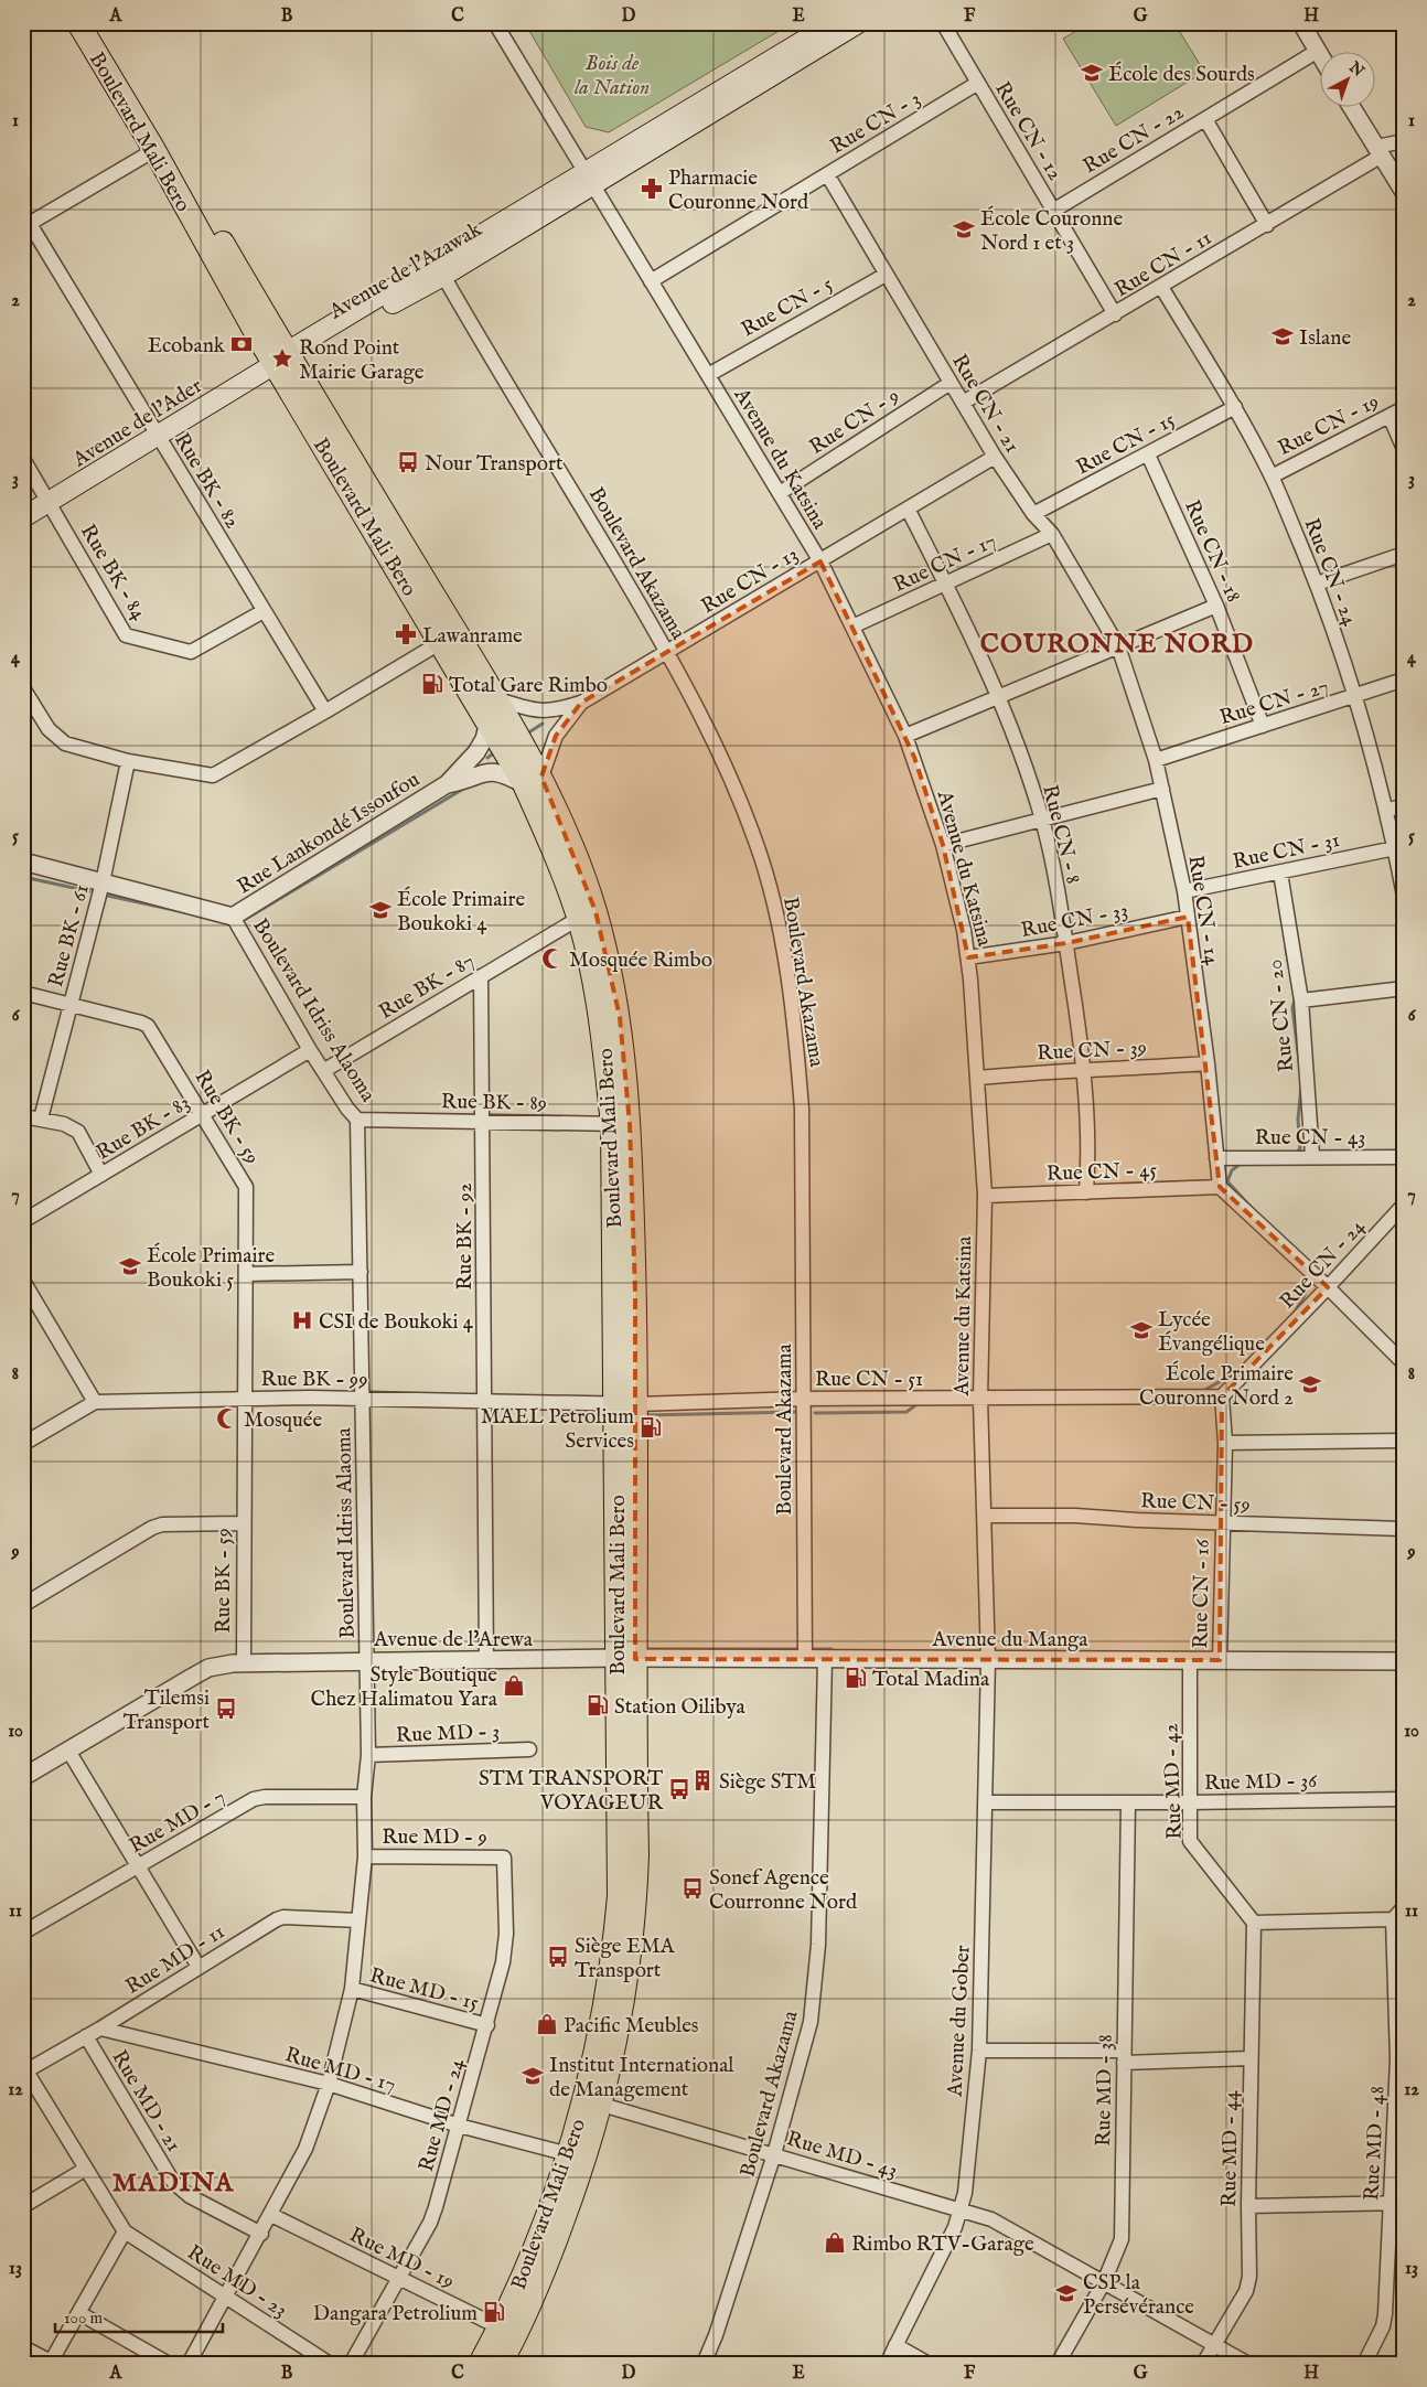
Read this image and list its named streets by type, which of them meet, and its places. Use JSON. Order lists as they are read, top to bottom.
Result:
{
  "streets": {
    "main road": ["Boulevard Mali Bero", "Avenue de l'Azawak", "Avenue de l'Ader"],
    "street": [
      "Rue CN - 3",
      "Rue CN - 12",
      "Rue CN - 22",
      "Rue CN - 11",
      "Rue CN - 5",
      "Rue CN - 21",
      "Rue CN - 9",
      "Rue CN - 19",
      "Rue CN - 15",
      "Avenue du Katsina",
      "Rue BK - 82",
      "Rue CN - 18",
      "Rue CN - 17",
      "Boulevard Akazama",
      "Rue BK - 84",
      "Rue CN - 24",
      "Rue CN - 13",
      "Rue CN - 27",
      "Rue Lankondé Issoufou",
      "Rue CN - 8",
      "Rue CN - 31",
      "Rue CN - 14",
      "Rue CN - 33",
      "Rue BK - 61",
      "Rue BK - 87",
      "Boulevard Idriss Alaoma",
      "Rue CN - 20",
      "Rue CN - 39",
      "Rue BK - 89",
      "Rue BK - 59",
      "Rue BK - 83",
      "Rue CN - 43",
      "Rue CN - 45",
      "Rue BK - 92",
      "Rue BK - 99",
      "Rue CN - 51",
      "Rue CN - 59",
      "Rue CN - 16",
      "Avenue de l'Arewa",
      "Avenue du Manga",
      "Rue MD - 3",
      "Rue MD - 36",
      "Rue MD - 42",
      "Rue MD - 7",
      "Rue MD - 9",
      "Rue MD - 11",
      "Rue MD - 15",
      "Avenue du Gober",
      "Rue MD - 17",
      "Rue MD - 38",
      "Rue MD - 21",
      "Rue MD - 24",
      "Rue MD - 48",
      "Rue MD - 44",
      "Rue MD - 43",
      "Rue MD - 19",
      "Rue MD - 23"
    ]
  },
  "crossings": [
    ["Rue CN - 3", "Rue CN - 12"],
    ["Rue CN - 3", "Rue CN - 21"],
    ["Rue CN - 3", "Avenue du Katsina"],
    ["Rue CN - 12", "Rue CN - 22"],
    ["Rue CN - 12", "Rue CN - 11"],
    ["Boulevard Mali Bero", "Avenue de l'Azawak"],
    ["Boulevard Mali Bero", "Avenue de l'Ader"],
    ["Boulevard Mali Bero", "Rue CN - 13"],
    ["Boulevard Mali Bero", "Rue BK - 87"],
    ["Boulevard Mali Bero", "Rue BK - 89"],
    ["Boulevard Mali Bero", "Rue BK - 99"],
    ["Boulevard Mali Bero", "Rue CN - 51"],
    ["Boulevard Mali Bero", "Avenue de l'Arewa"],
    ["Boulevard Mali Bero", "Avenue du Manga"],
    ["Boulevard Mali Bero", "Rue MD - 17"],
    ["Boulevard Mali Bero", "Rue MD - 43"],
    ["Boulevard Mali Bero", "Rue MD - 19"],
    ["Rue CN - 22", "Rue CN - 11"],
    ["Rue CN - 11", "Rue CN - 21"],
    ["Rue CN - 11", "Rue CN - 24"],
    ["Avenue de l'Azawak", "Avenue de l'Ader"],
    ["Avenue de l'Azawak", "Avenue du Katsina"],
    ["Avenue de l'Azawak", "Boulevard Akazama"],
    ["Rue CN - 5", "Rue CN - 21"],
    ["Rue CN - 5", "Avenue du Katsina"],
    ["Rue CN - 21", "Rue CN - 9"],
    ["Rue CN - 21", "Rue CN - 15"],
    ["Rue CN - 21", "Rue CN - 17"],
    ["Rue CN - 21", "Rue CN - 13"],
    ["Rue CN - 21", "Rue CN - 14"],
    ["Rue CN - 9", "Avenue du Katsina"],
    ["Avenue de l'Ader", "Rue BK - 82"],
    ["Avenue de l'Ader", "Rue BK - 84"],
    ["Rue CN - 19", "Rue CN - 24"],
    ["Rue CN - 15", "Rue CN - 18"],
    ["Rue CN - 15", "Rue CN - 24"],
    ["Avenue du Katsina", "Rue CN - 17"],
    ["Avenue du Katsina", "Rue CN - 13"],
    ["Avenue du Katsina", "Rue CN - 33"],
    ["Avenue du Katsina", "Rue CN - 39"],
    ["Avenue du Katsina", "Rue CN - 45"],
    ["Avenue du Katsina", "Rue CN - 51"],
    ["Avenue du Katsina", "Rue CN - 59"],
    ["Avenue du Katsina", "Avenue du Manga"],
    ["Avenue du Katsina", "Avenue du Gober"],
    ["Rue BK - 82", "Rue BK - 84"],
    ["Rue CN - 18", "Rue CN - 27"],
    ["Rue CN - 17", "Rue CN - 8"],
    ["Boulevard Akazama", "Rue CN - 13"],
    ["Boulevard Akazama", "Rue CN - 51"],
    ["Boulevard Akazama", "Avenue du Manga"],
    ["Boulevard Akazama", "Rue MD - 43"],
    ["Rue CN - 24", "Rue CN - 27"],
    ["Rue CN - 24", "Rue CN - 31"],
    ["Rue CN - 24", "Rue CN - 51"],
    ["Rue CN - 24", "Rue CN - 16"],
    ["Rue CN - 13", "Rue CN - 8"],
    ["Rue CN - 27", "Rue CN - 14"],
    ["Rue Lankondé Issoufou", "Boulevard Idriss Alaoma"],
    ["Rue CN - 8", "Rue CN - 33"],
    ["Rue CN - 8", "Rue CN - 39"],
    ["Rue CN - 8", "Rue CN - 45"],
    ["Rue CN - 31", "Rue CN - 14"],
    ["Rue CN - 31", "Rue CN - 20"],
    ["Rue CN - 14", "Rue CN - 33"],
    ["Rue CN - 14", "Rue CN - 39"],
    ["Rue CN - 14", "Rue CN - 43"],
    ["Rue CN - 14", "Rue CN - 45"],
    ["Rue BK - 61", "Boulevard Idriss Alaoma"],
    ["Rue BK - 61", "Rue BK - 59"],
    ["Rue BK - 87", "Boulevard Idriss Alaoma"],
    ["Rue BK - 87", "Rue BK - 92"],
    ["Boulevard Idriss Alaoma", "Rue BK - 89"],
    ["Boulevard Idriss Alaoma", "Rue BK - 83"],
    ["Boulevard Idriss Alaoma", "Rue BK - 99"],
    ["Boulevard Idriss Alaoma", "Avenue de l'Arewa"],
    ["Boulevard Idriss Alaoma", "Rue MD - 3"],
    ["Boulevard Idriss Alaoma", "Rue MD - 7"],
    ["Boulevard Idriss Alaoma", "Rue MD - 9"],
    ["Boulevard Idriss Alaoma", "Rue MD - 11"],
    ["Boulevard Idriss Alaoma", "Rue MD - 15"],
    ["Boulevard Idriss Alaoma", "Rue MD - 17"],
    ["Boulevard Idriss Alaoma", "Rue MD - 21"],
    ["Boulevard Idriss Alaoma", "Rue MD - 19"],
    ["Boulevard Idriss Alaoma", "Rue MD - 23"],
    ["Rue CN - 20", "Rue CN - 43"],
    ["Rue BK - 89", "Rue BK - 92"],
    ["Rue BK - 59", "Rue BK - 83"],
    ["Rue BK - 59", "Rue BK - 99"],
    ["Rue BK - 59", "Avenue de l'Arewa"],
    ["Rue BK - 92", "Rue BK - 99"],
    ["Rue BK - 92", "Avenue de l'Arewa"],
    ["Rue BK - 99", "Rue CN - 51"],
    ["Rue CN - 51", "Rue CN - 16"],
    ["Rue CN - 59", "Rue CN - 16"],
    ["Rue CN - 16", "Avenue du Manga"],
    ["Avenue de l'Arewa", "Avenue du Manga"],
    ["Avenue du Manga", "Rue MD - 42"],
    ["Avenue du Manga", "Avenue du Gober"],
    ["Rue MD - 36", "Rue MD - 42"],
    ["Rue MD - 36", "Avenue du Gober"],
    ["Rue MD - 36", "Rue MD - 38"],
    ["Rue MD - 42", "Rue MD - 44"],
    ["Rue MD - 9", "Rue MD - 24"],
    ["Rue MD - 11", "Rue MD - 17"],
    ["Rue MD - 11", "Rue MD - 21"],
    ["Rue MD - 15", "Rue MD - 24"],
    ["Avenue du Gober", "Rue MD - 43"],
    ["Rue MD - 17", "Rue MD - 24"],
    ["Rue MD - 38", "Rue MD - 43"],
    ["Rue MD - 24", "Rue MD - 19"],
    ["Rue MD - 44", "Rue MD - 43"]
  ],
  "districts": ["COURONNE NORD", "MADINA"],
  "parks": ["Bois de la Nation"],
  "places": {
    "school or university": [
      "École des Sourds",
      "École Couronne Nord 1 et 3",
      "Islane",
      "École Primaire Boukoki 4",
      "École Primaire Boukoki 5",
      "Lycée Évangélique",
      "École Primaire Couronne Nord 2",
      "Institut International de Management",
      "CSP la Persévérance"
    ],
    "pharmacy": ["Pharmacie Couronne Nord", "Lawanrame"],
    "bank": ["Ecobank"],
    "place": ["Rond Point Mairie Garage"],
    "bus stop": [
      "Nour Transport",
      "Tilemsi Transport",
      "STM TRANSPORT VOYAGEUR",
      "Sonef Agence Courronne Nord",
      "Siège EMA Transport"
    ],
    "fuel station": [
      "Total Gare Rimbo",
      "MAEL Petrolium Services",
      "Total Madina",
      "Station Oilibya",
      "Dangara Petrolium"
    ],
    "mosque": ["Mosquée Rimbo", "Mosquée"],
    "hospital": ["CSI de Boukoki 4"],
    "shop": ["Style Boutique Chez Halimatou Yara", "Pacific Meubles", "Rimbo RTV-Garage"],
    "building": ["Siège STM"]
  },
  "scale_bar": "100 m",
  "north": "top right",
  "grid": {
    "columns": [
      "A",
      "B",
      "C",
      "D",
      "E",
      "F",
      "G",
      "H"
    ],
    "rows": [
      "1",
      "2",
      "3",
      "4",
      "5",
      "6",
      "7",
      "8",
      "9",
      "10",
      "11",
      "12",
      "13"
    ]
  }
}
